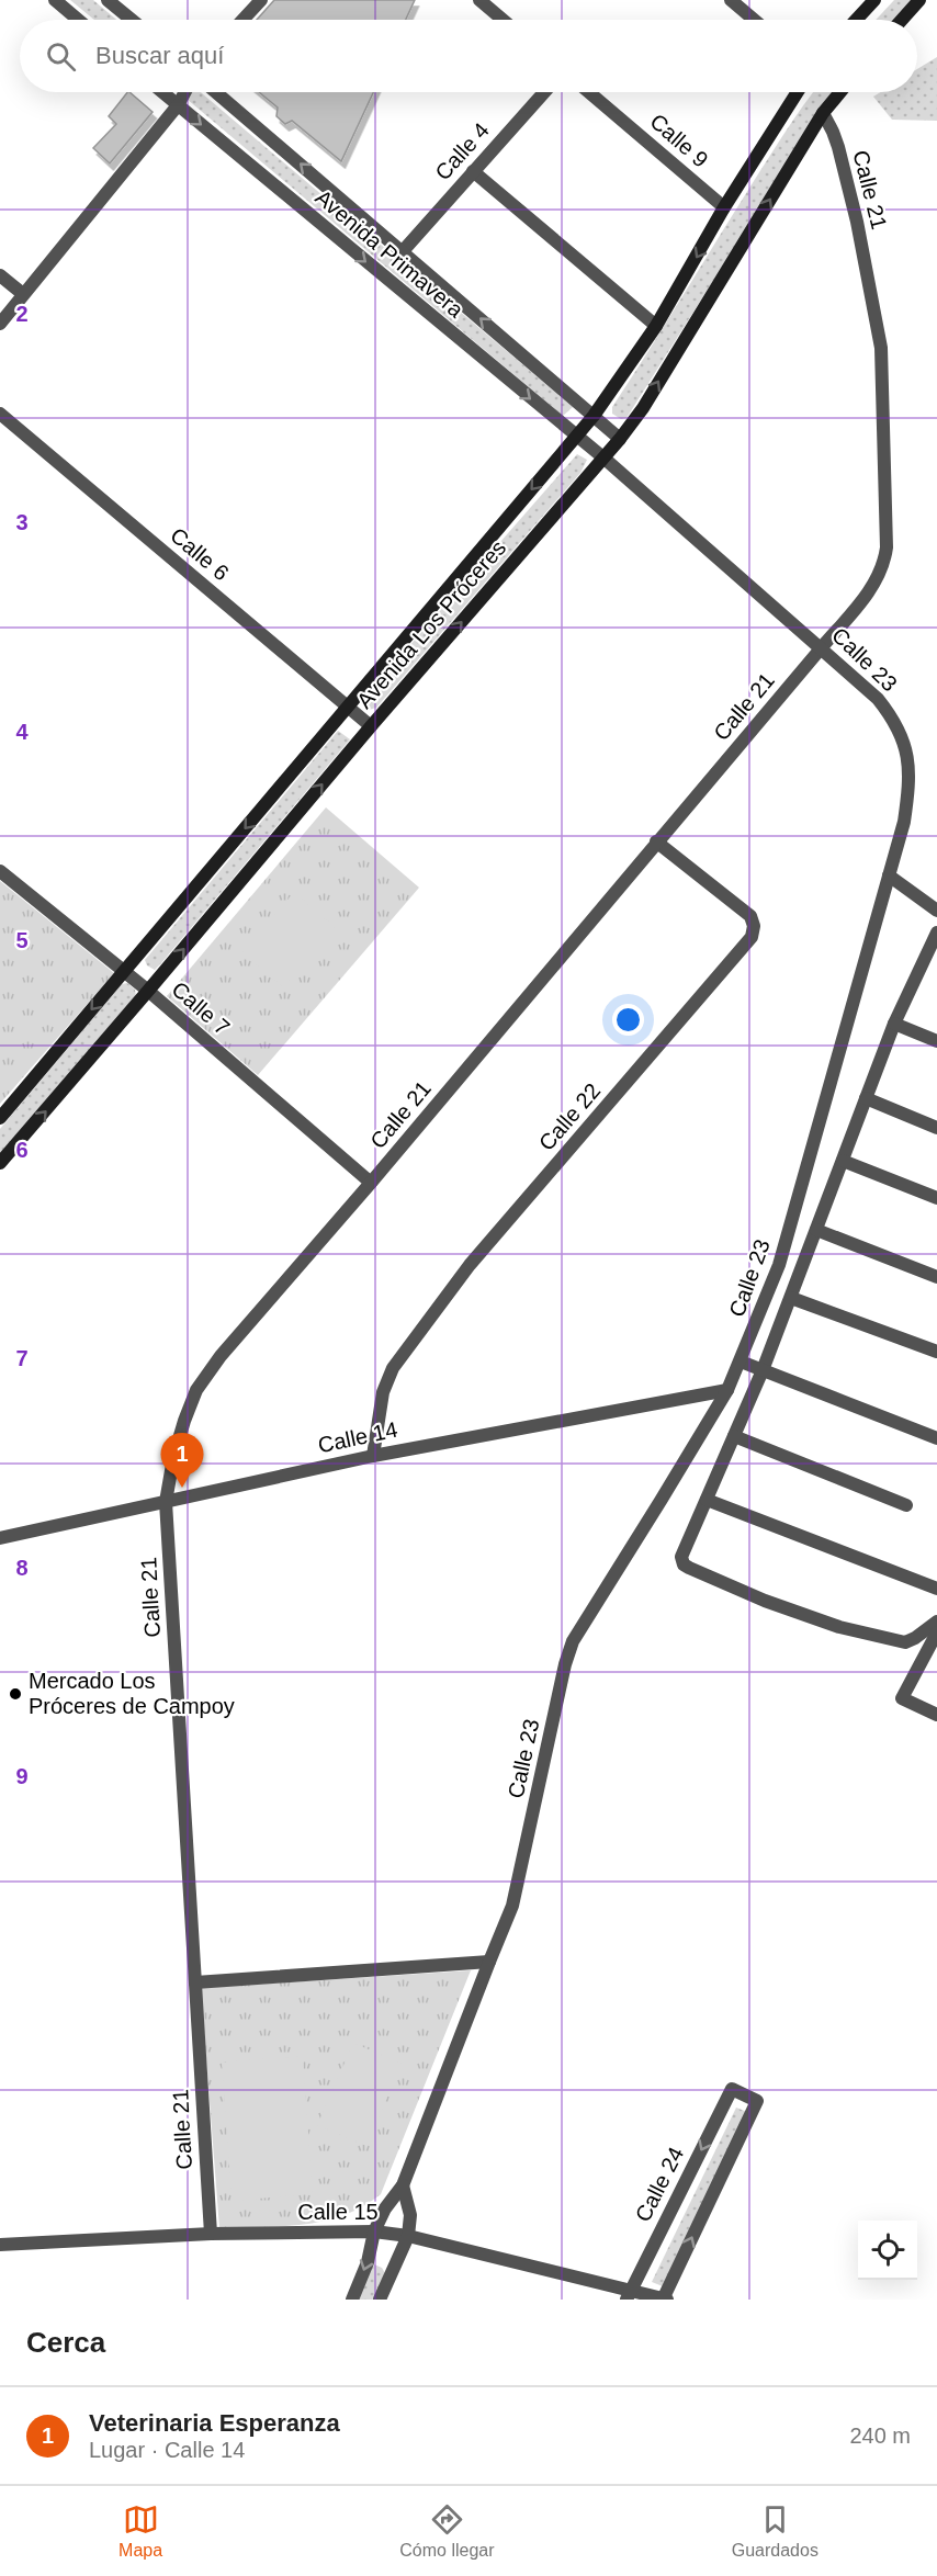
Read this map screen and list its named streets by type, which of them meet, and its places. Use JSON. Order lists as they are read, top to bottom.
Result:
{
  "streets": {
    "main road": ["Avenida Los Próceres"],
    "street": [
      "Calle 9",
      "Calle 4",
      "Calle 21",
      "Avenida Primavera",
      "Calle 6",
      "Calle 23",
      "Calle 7",
      "Calle 22",
      "Calle 14",
      "Calle 24",
      "Calle 15"
    ]
  },
  "crossings": [
    ["Calle 9", "Avenida Los Próceres"],
    ["Calle 4", "Avenida Primavera"],
    ["Calle 21", "Avenida Los Próceres"],
    ["Calle 21", "Calle 23"],
    ["Calle 21", "Calle 7"],
    ["Calle 21", "Calle 22"],
    ["Calle 21", "Calle 14"],
    ["Calle 21", "Calle 15"],
    ["Avenida Primavera", "Avenida Los Próceres"],
    ["Avenida Primavera", "Calle 23"],
    ["Calle 6", "Avenida Los Próceres"],
    ["Avenida Los Próceres", "Calle 23"],
    ["Avenida Los Próceres", "Calle 7"],
    ["Calle 23", "Calle 14"],
    ["Calle 23", "Calle 15"],
    ["Calle 22", "Calle 14"],
    ["Calle 24", "Calle 15"]
  ],
  "places": ["Mercado Los Próceres de Campoy"],
  "page": {
    "search": "Buscar aquí",
    "pins": "1",
    "heading": "Cerca",
    "list": [
      {
        "mark": "1",
        "name": "Veterinaria Esperanza",
        "note": "Lugar · Calle 14",
        "value": "240 m"
      }
    ],
    "nav": ["Mapa", "Cómo llegar", "Guardados"]
  },
  "grid": {
    "rows": [
      "2",
      "3",
      "4",
      "5",
      "6",
      "7",
      "8",
      "9"
    ]
  }
}
